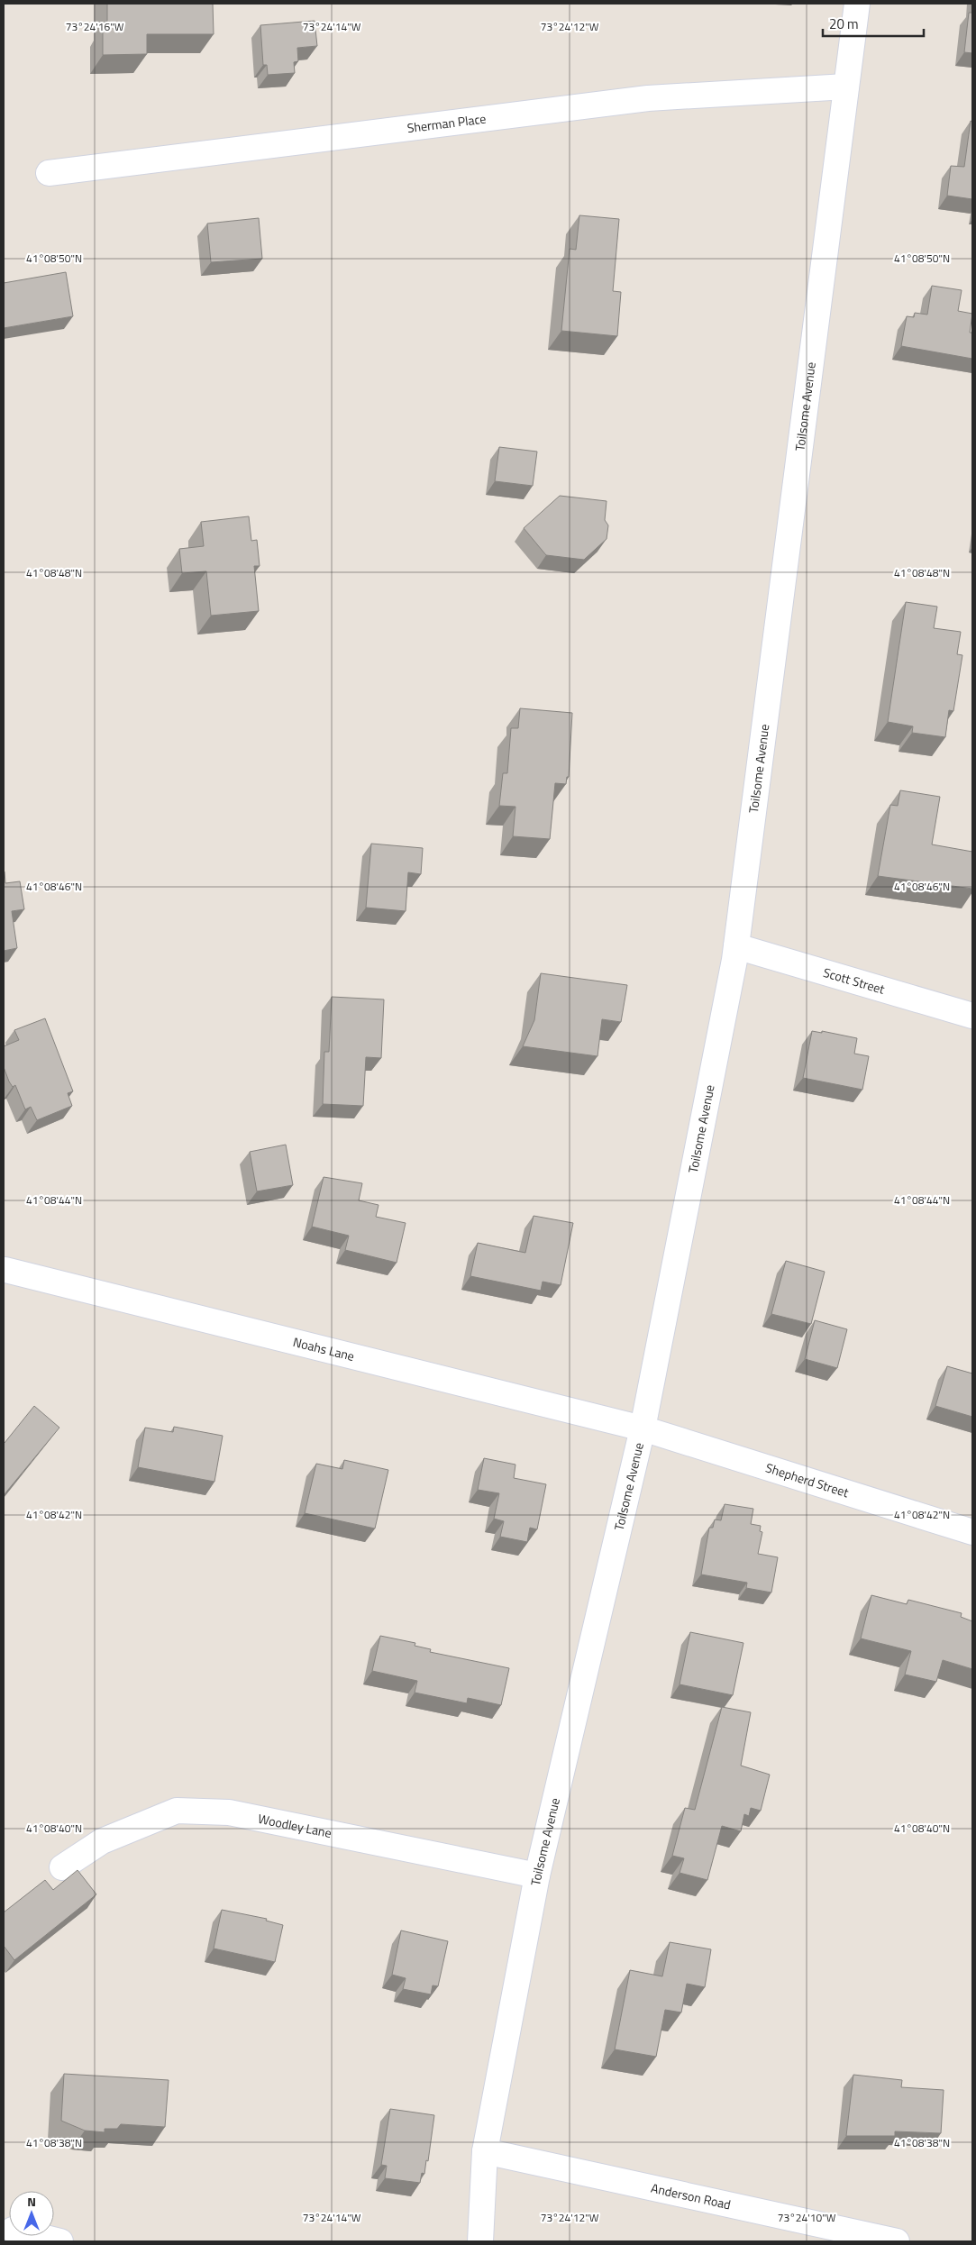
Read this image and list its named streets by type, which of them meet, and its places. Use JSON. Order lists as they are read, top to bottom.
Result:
{
  "streets": {
    "street": [
      "Sherman Place",
      "Toilsome Avenue",
      "Scott Street",
      "Noahs Lane",
      "Shepherd Street",
      "Woodley Lane",
      "Anderson Road"
    ]
  },
  "crossings": [
    ["Sherman Place", "Toilsome Avenue"],
    ["Toilsome Avenue", "Scott Street"],
    ["Toilsome Avenue", "Noahs Lane"],
    ["Toilsome Avenue", "Shepherd Street"],
    ["Toilsome Avenue", "Woodley Lane"],
    ["Toilsome Avenue", "Anderson Road"],
    ["Noahs Lane", "Shepherd Street"]
  ],
  "scale_bar": "20 m",
  "north": "top",
  "coordinates": [
    "73°24'16\"W",
    "73°24'14\"W",
    "73°24'12\"W",
    "41°08'50\"N",
    "41°08'48\"N",
    "41°08'46\"N",
    "41°08'44\"N",
    "41°08'42\"N",
    "41°08'40\"N",
    "41°08'38\"N",
    "73°24'10\"W"
  ]
}
